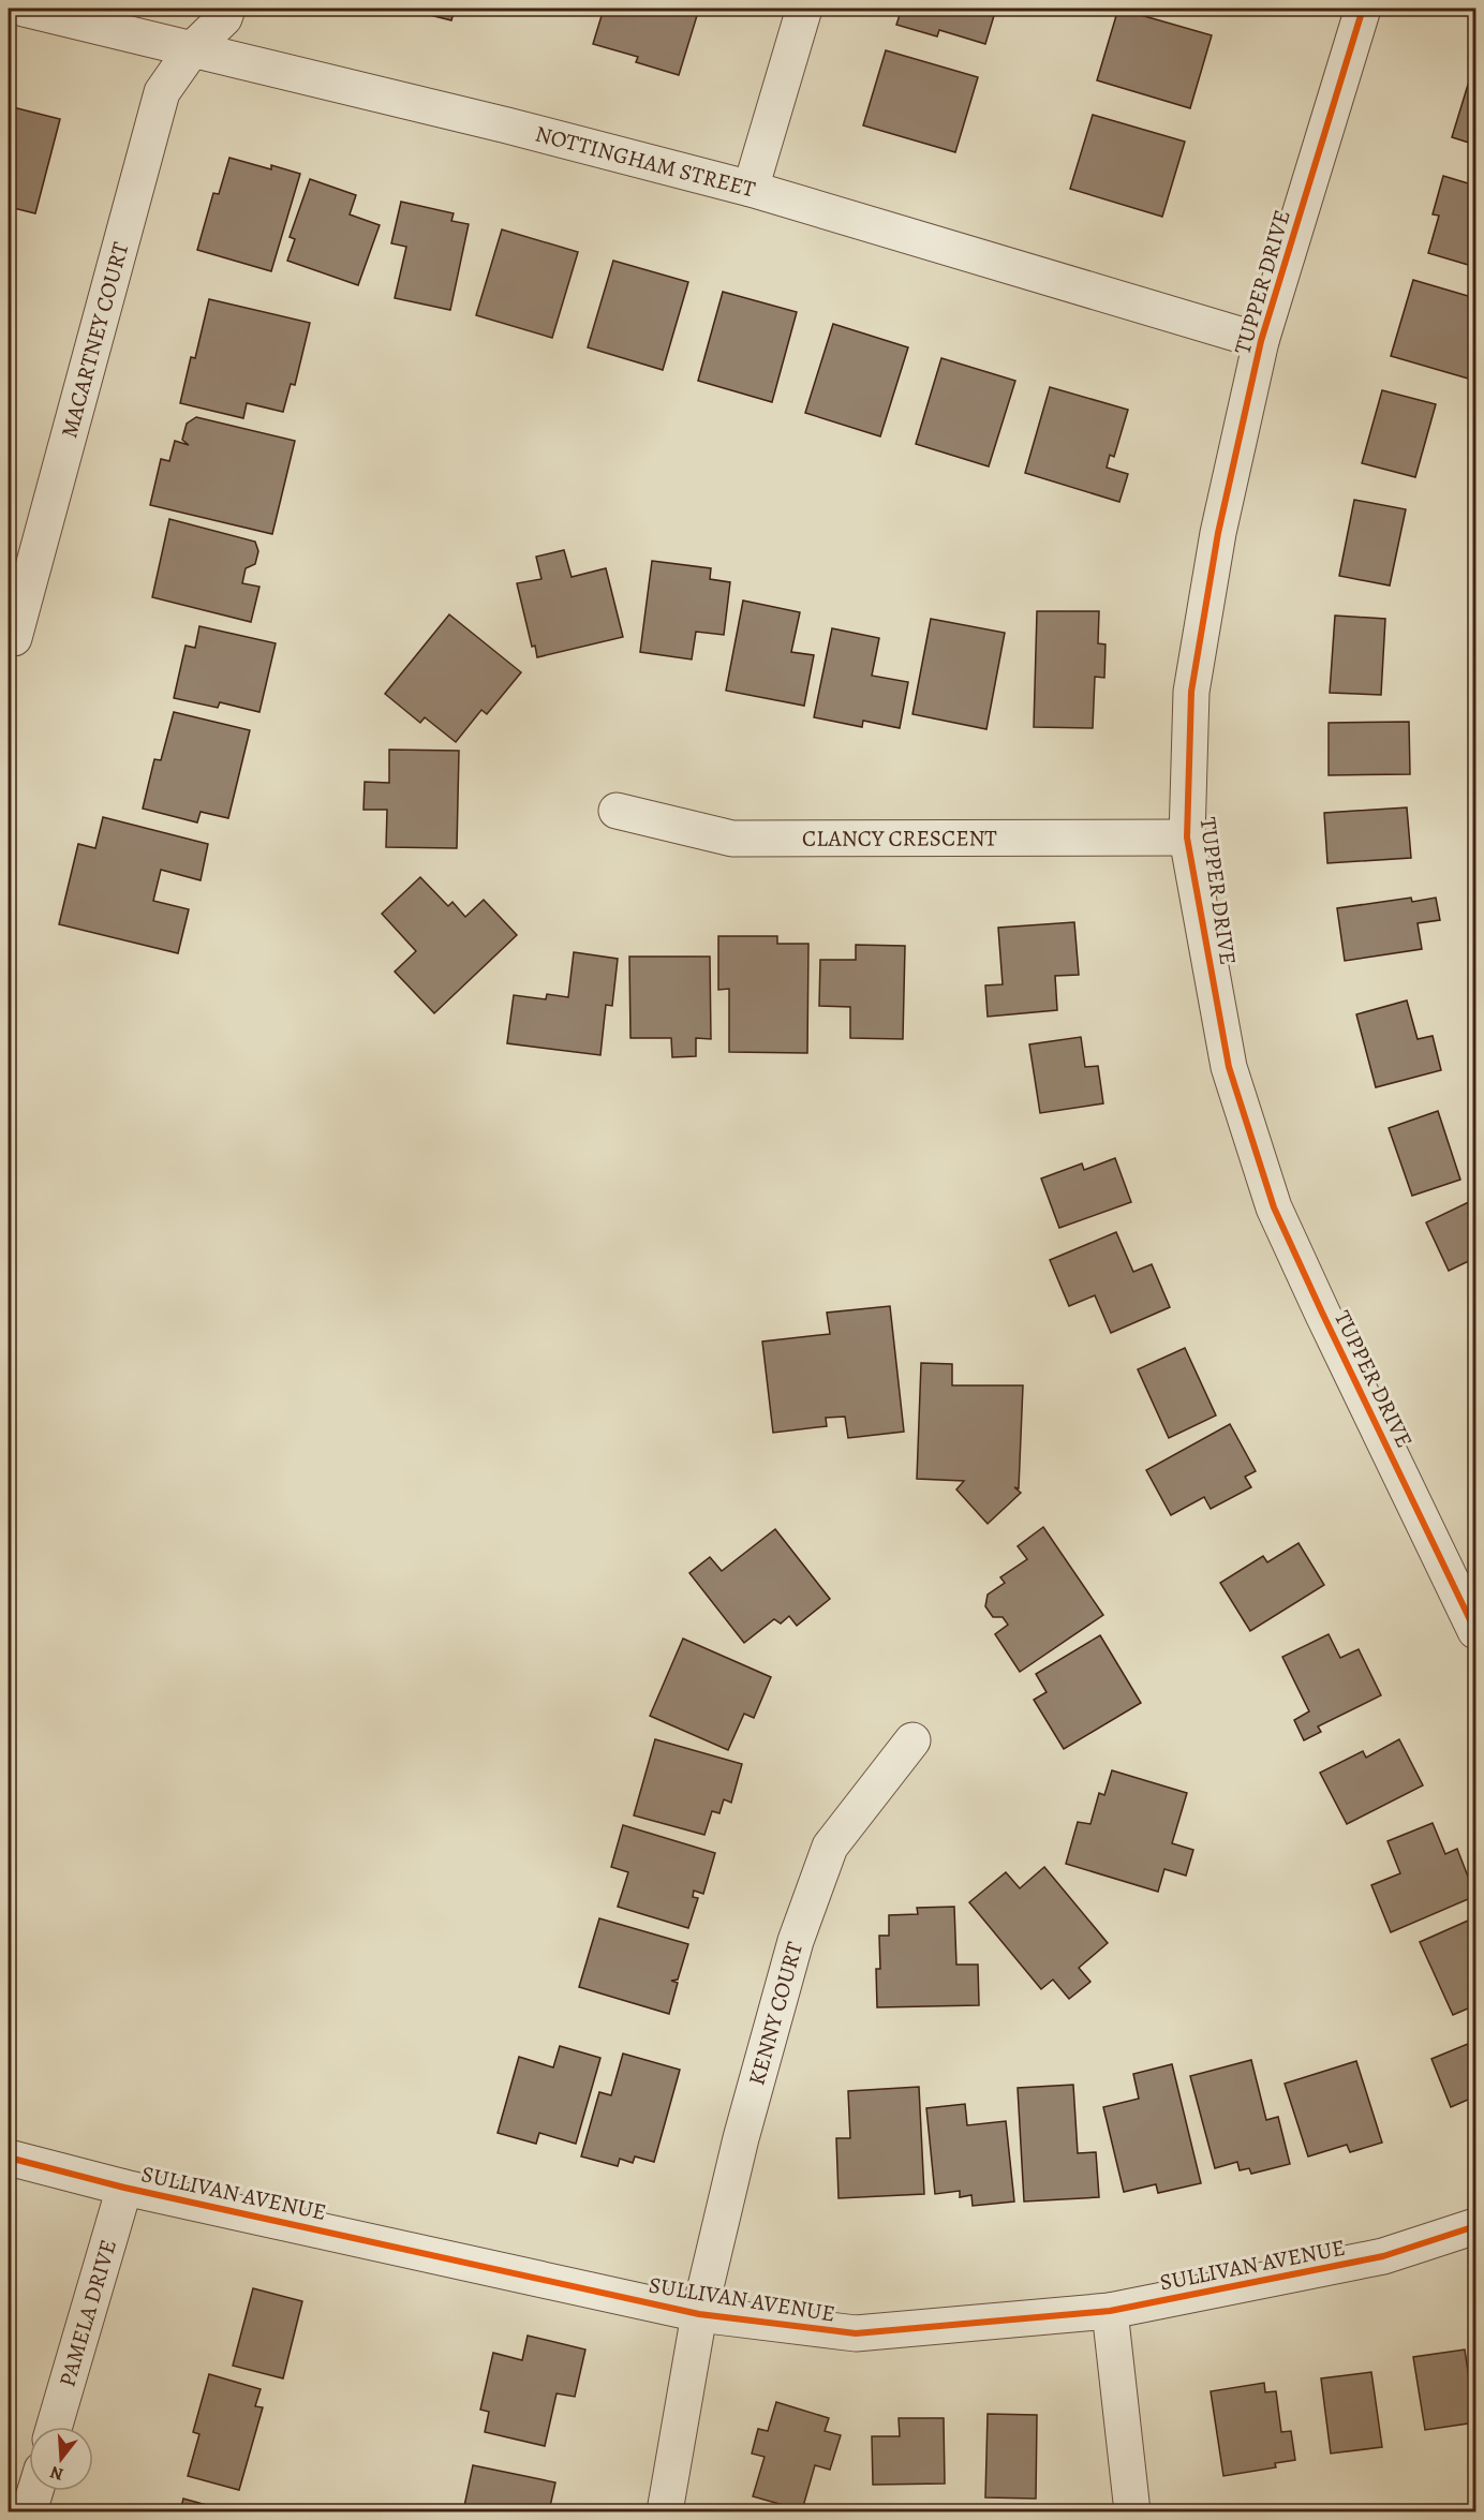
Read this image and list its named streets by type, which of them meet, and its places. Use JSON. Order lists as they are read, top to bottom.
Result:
{
  "streets": {
    "street": [
      "NOTTINGHAM STREET",
      "TUPPER DRIVE",
      "MACARTNEY COURT",
      "CLANCY CRESCENT",
      "KENNY COURT",
      "SULLIVAN AVENUE",
      "PAMELA DRIVE"
    ]
  },
  "crossings": [
    ["NOTTINGHAM STREET", "TUPPER DRIVE"],
    ["NOTTINGHAM STREET", "MACARTNEY COURT"],
    ["TUPPER DRIVE", "CLANCY CRESCENT"],
    ["KENNY COURT", "SULLIVAN AVENUE"],
    ["SULLIVAN AVENUE", "PAMELA DRIVE"]
  ],
  "north": "bottom"
}
